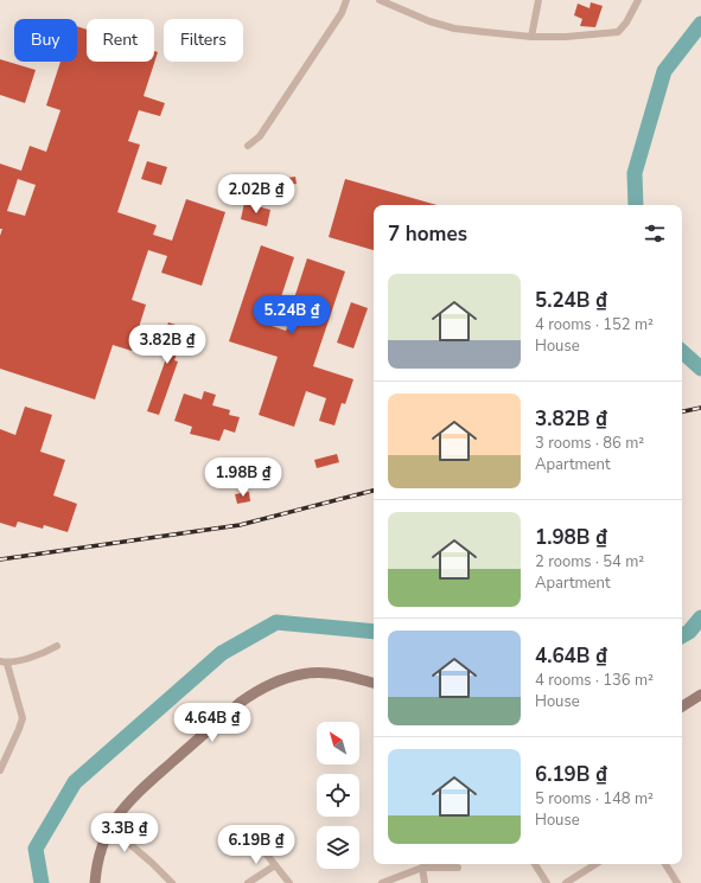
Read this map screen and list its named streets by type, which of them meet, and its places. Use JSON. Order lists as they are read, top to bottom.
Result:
{
  "north": "top left",
  "page": {
    "chip": ["Buy", "Rent", "Filters"],
    "price": [
      "2.02B ₫",
      "5.24B ₫",
      "3.82B ₫",
      "1.98B ₫",
      "4.64B ₫",
      "3.3B ₫",
      "6.19B ₫"
    ],
    "heading": "7 homes",
    "list": [
      {
        "name": "5.24B ₫",
        "note": "4 rooms · 152 m² · House"
      },
      {
        "name": "3.82B ₫",
        "note": "3 rooms · 86 m² · Apartment"
      },
      {
        "name": "1.98B ₫",
        "note": "2 rooms · 54 m² · Apartment"
      },
      {
        "name": "4.64B ₫",
        "note": "4 rooms · 136 m² · House"
      },
      {
        "name": "6.19B ₫",
        "note": "5 rooms · 148 m² · House"
      }
    ]
  }
}
